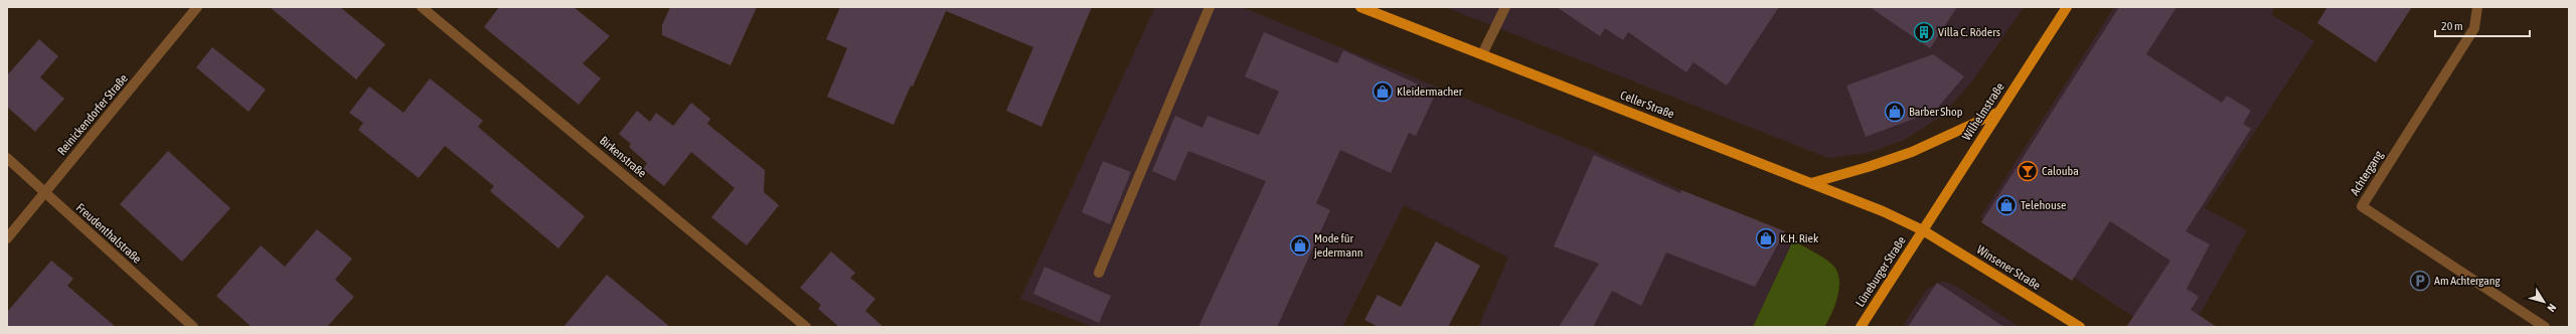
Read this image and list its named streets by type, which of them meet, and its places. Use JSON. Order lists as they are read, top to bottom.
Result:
{
  "streets": {
    "main road": [
      "Celler Straße",
      "Wilhelmstraße",
      "Winsener Straße",
      "Lüneburger Straße"
    ],
    "street": [
      "Reinickendorfer Straße",
      "Birkenstraße",
      "Achtergang",
      "Freudenthalstraße"
    ]
  },
  "crossings": [
    ["Celler Straße", "Wilhelmstraße"],
    ["Celler Straße", "Winsener Straße"],
    ["Celler Straße", "Lüneburger Straße"],
    ["Wilhelmstraße", "Winsener Straße"],
    ["Wilhelmstraße", "Lüneburger Straße"],
    ["Reinickendorfer Straße", "Freudenthalstraße"],
    ["Winsener Straße", "Lüneburger Straße"]
  ],
  "places": {
    "building": ["Villa C. Röders"],
    "shop": [
      "Kleidermacher",
      "Barber Shop",
      "Telehouse",
      "K.H. Riek",
      "Mode für jedermann"
    ],
    "bar": ["Calouba"],
    "parking": ["Am Achtergang"]
  },
  "scale_bar": "20 m",
  "north": "bottom right"
}
